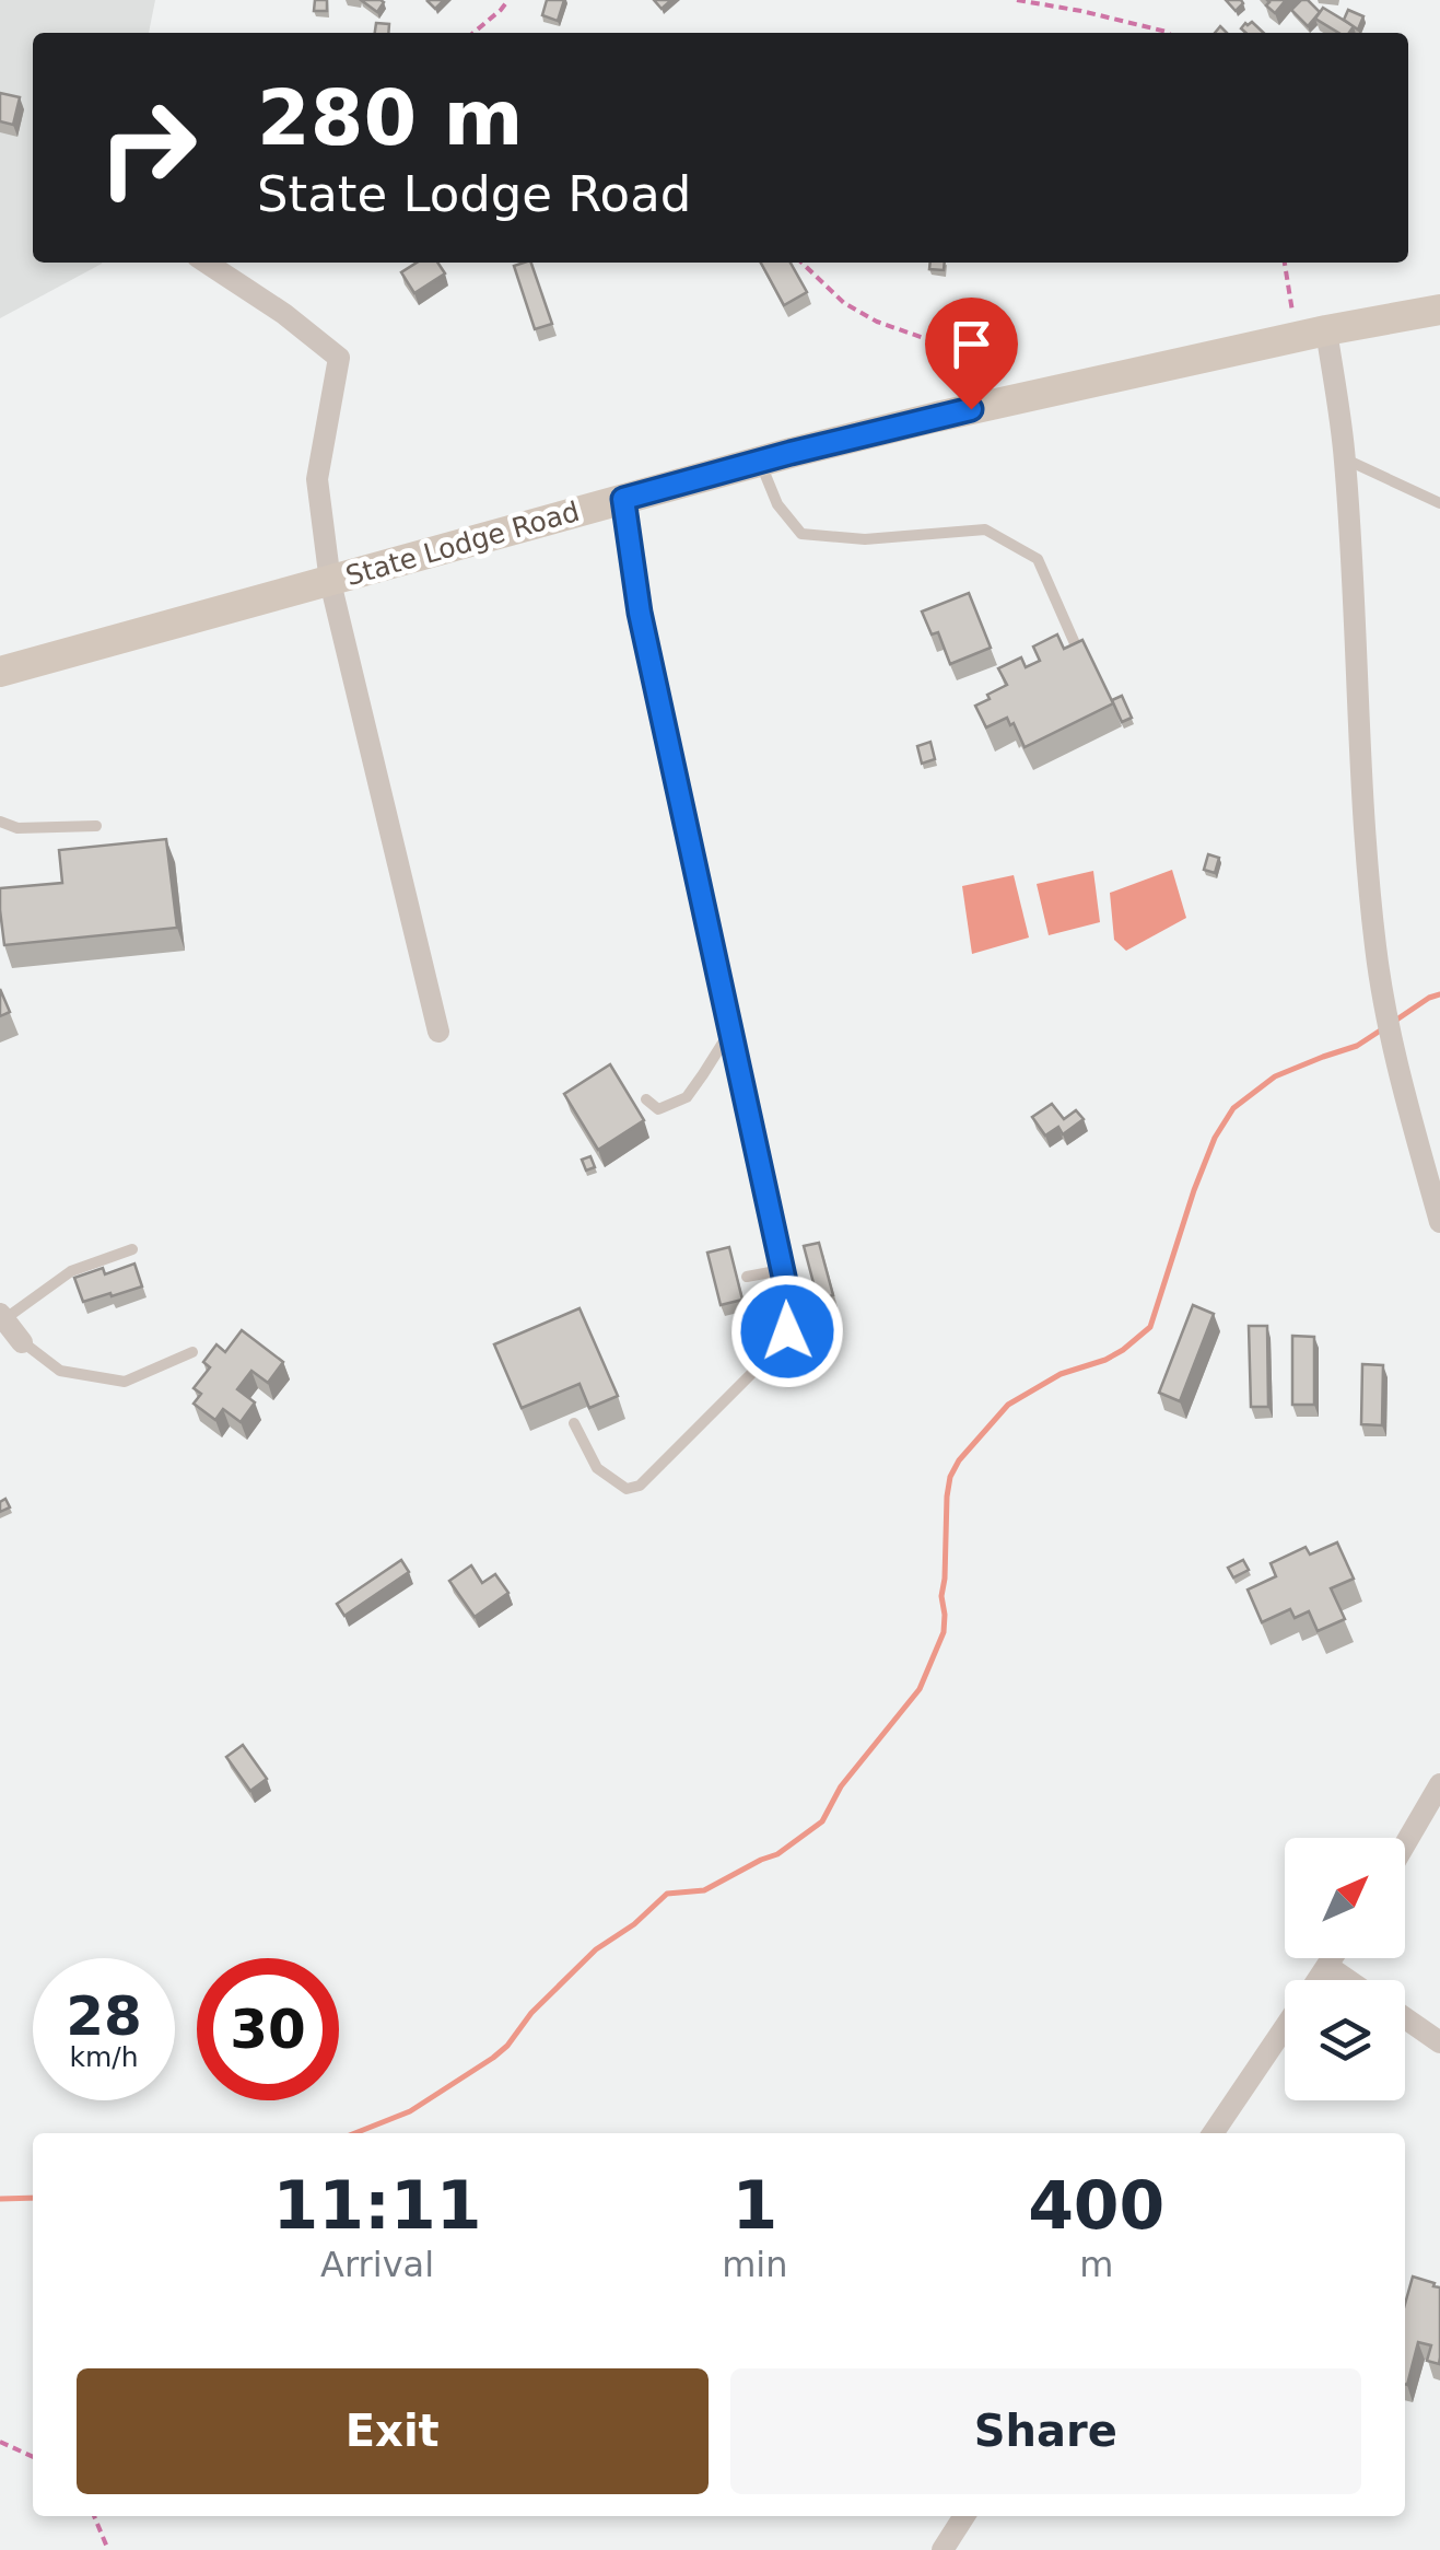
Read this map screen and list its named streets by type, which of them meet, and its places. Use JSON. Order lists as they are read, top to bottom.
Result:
{
  "streets": {
    "street": ["State Lodge Road"]
  },
  "north": "top right",
  "page": {
    "turn": ["280 m", "State Lodge Road"],
    "speed": "28 km/h",
    "limit": "30",
    "eta": [
      "11:11",
      "Arrival",
      "1",
      "min",
      "400",
      "m"
    ],
    "buttons": ["Exit", "Share"]
  }
}
